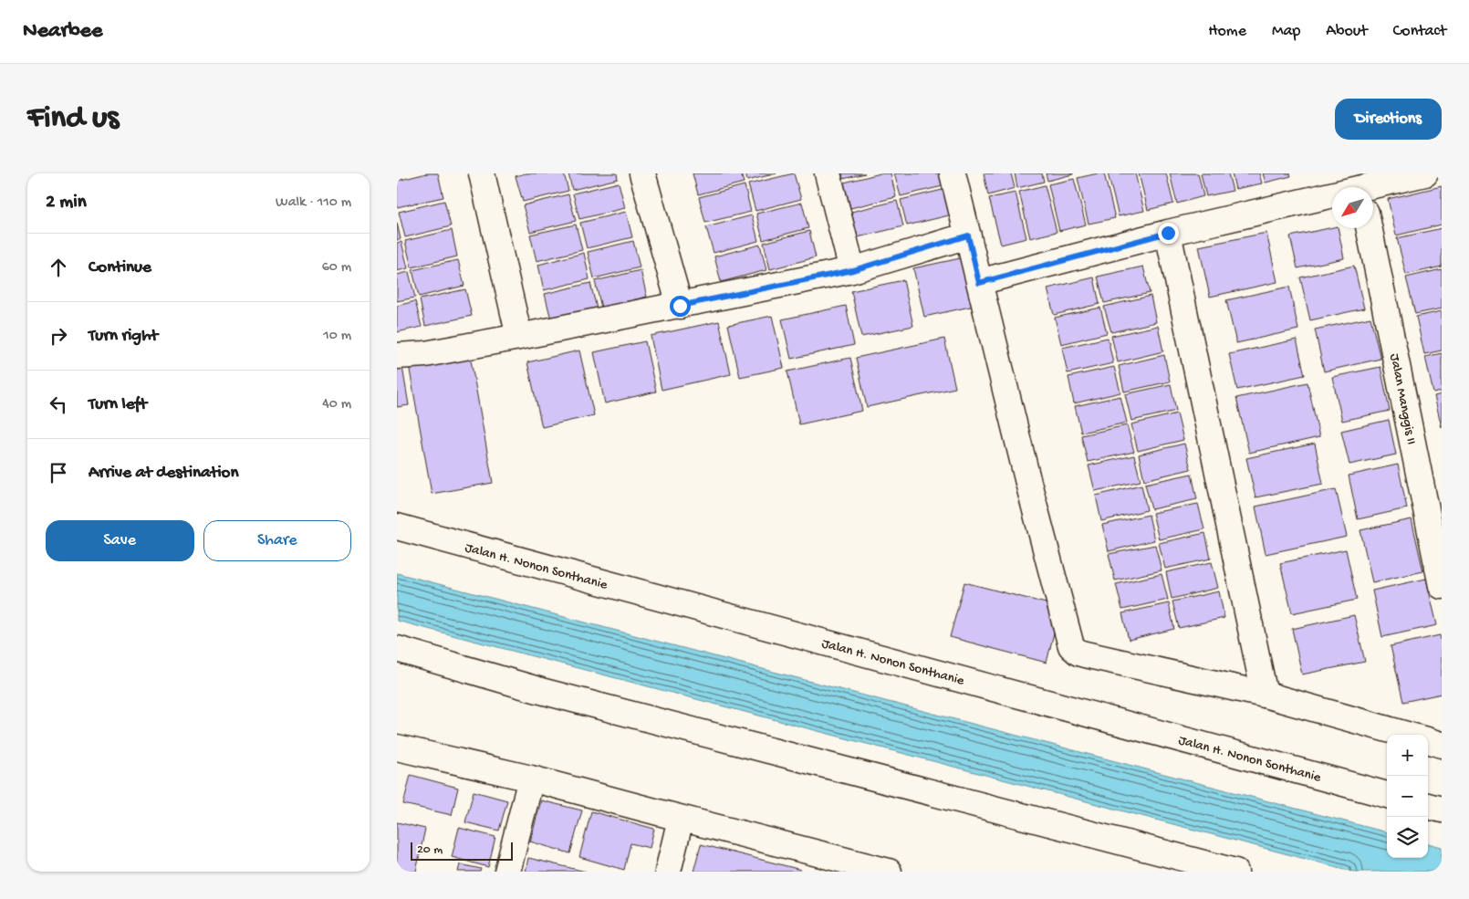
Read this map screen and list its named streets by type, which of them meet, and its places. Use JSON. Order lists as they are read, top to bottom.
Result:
{
  "streets": {
    "street": ["Jalan Manggis II", "Jalan H. Nonon Sonthanie"]
  },
  "scale_bar": "20 m",
  "north": "bottom left",
  "page": {
    "header": "Nearbee",
    "nav": [
      "Home",
      "Map",
      "About",
      "Contact"
    ],
    "buttons": [
      "Directions",
      ["Save", "Share"]
    ],
    "title": "Find us",
    "heading": ["2 min", "Walk · 110 m"],
    "list": [
      ["Continue", "60 m"],
      ["Turn right", "10 m"],
      ["Turn left", "40 m"],
      "Arrive at destination"
    ],
    "map_buttons": ["+", "−"],
    "scale": "20 m"
  }
}
